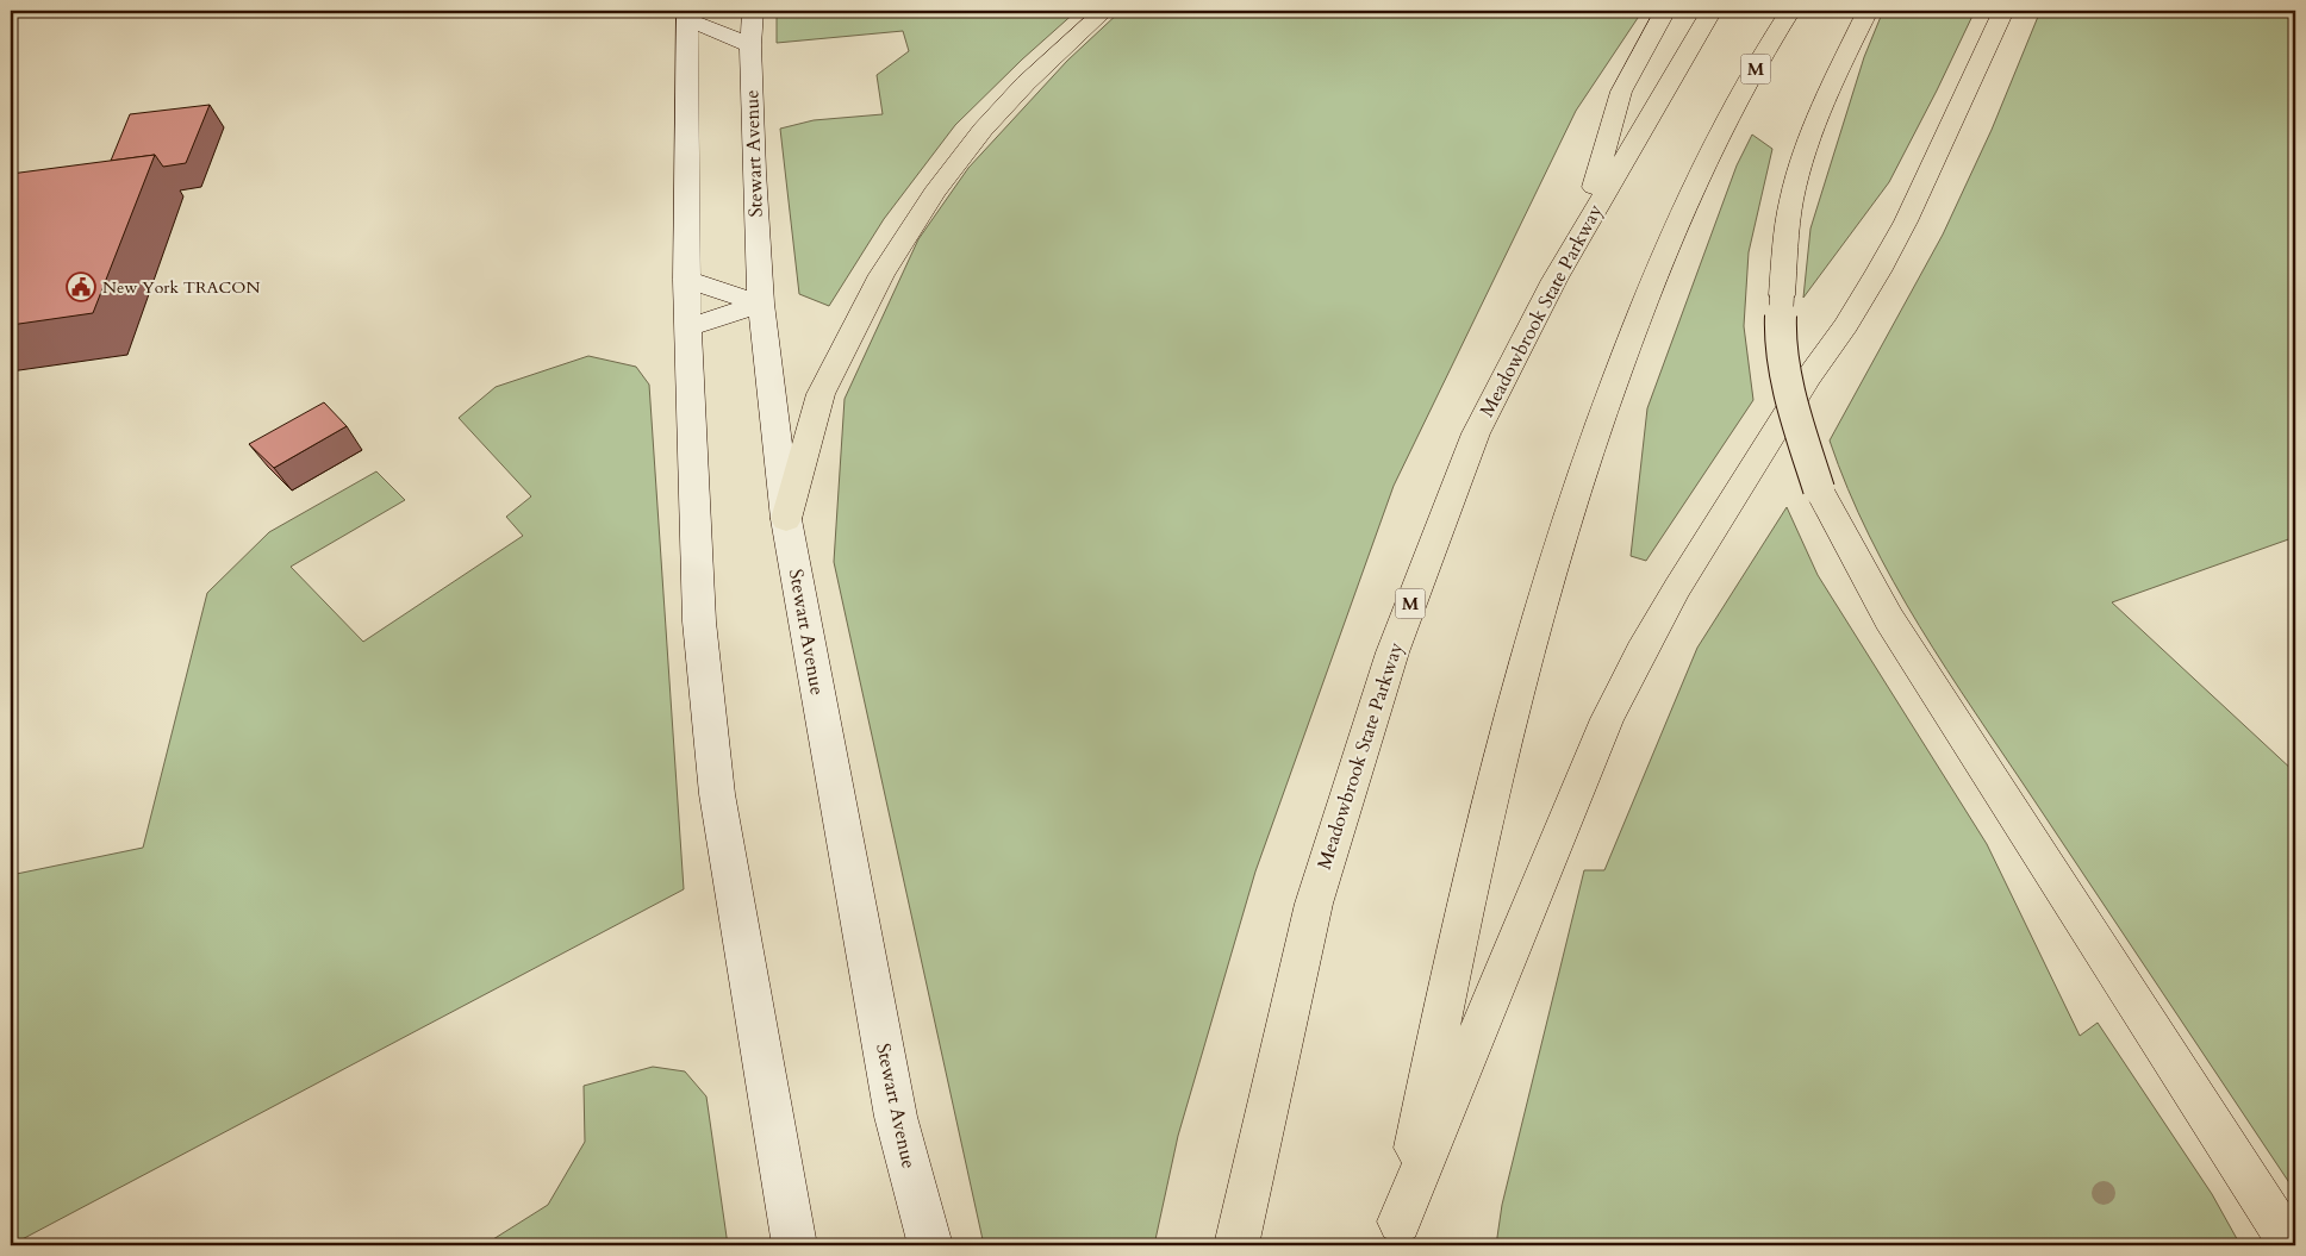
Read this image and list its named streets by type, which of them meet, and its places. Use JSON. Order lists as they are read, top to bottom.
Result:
{
  "streets": {
    "highway": ["M", "Meadowbrook State Parkway"],
    "main road": ["Stewart Avenue"]
  },
  "places": {
    "public building": ["New York TRACON"]
  }
}
